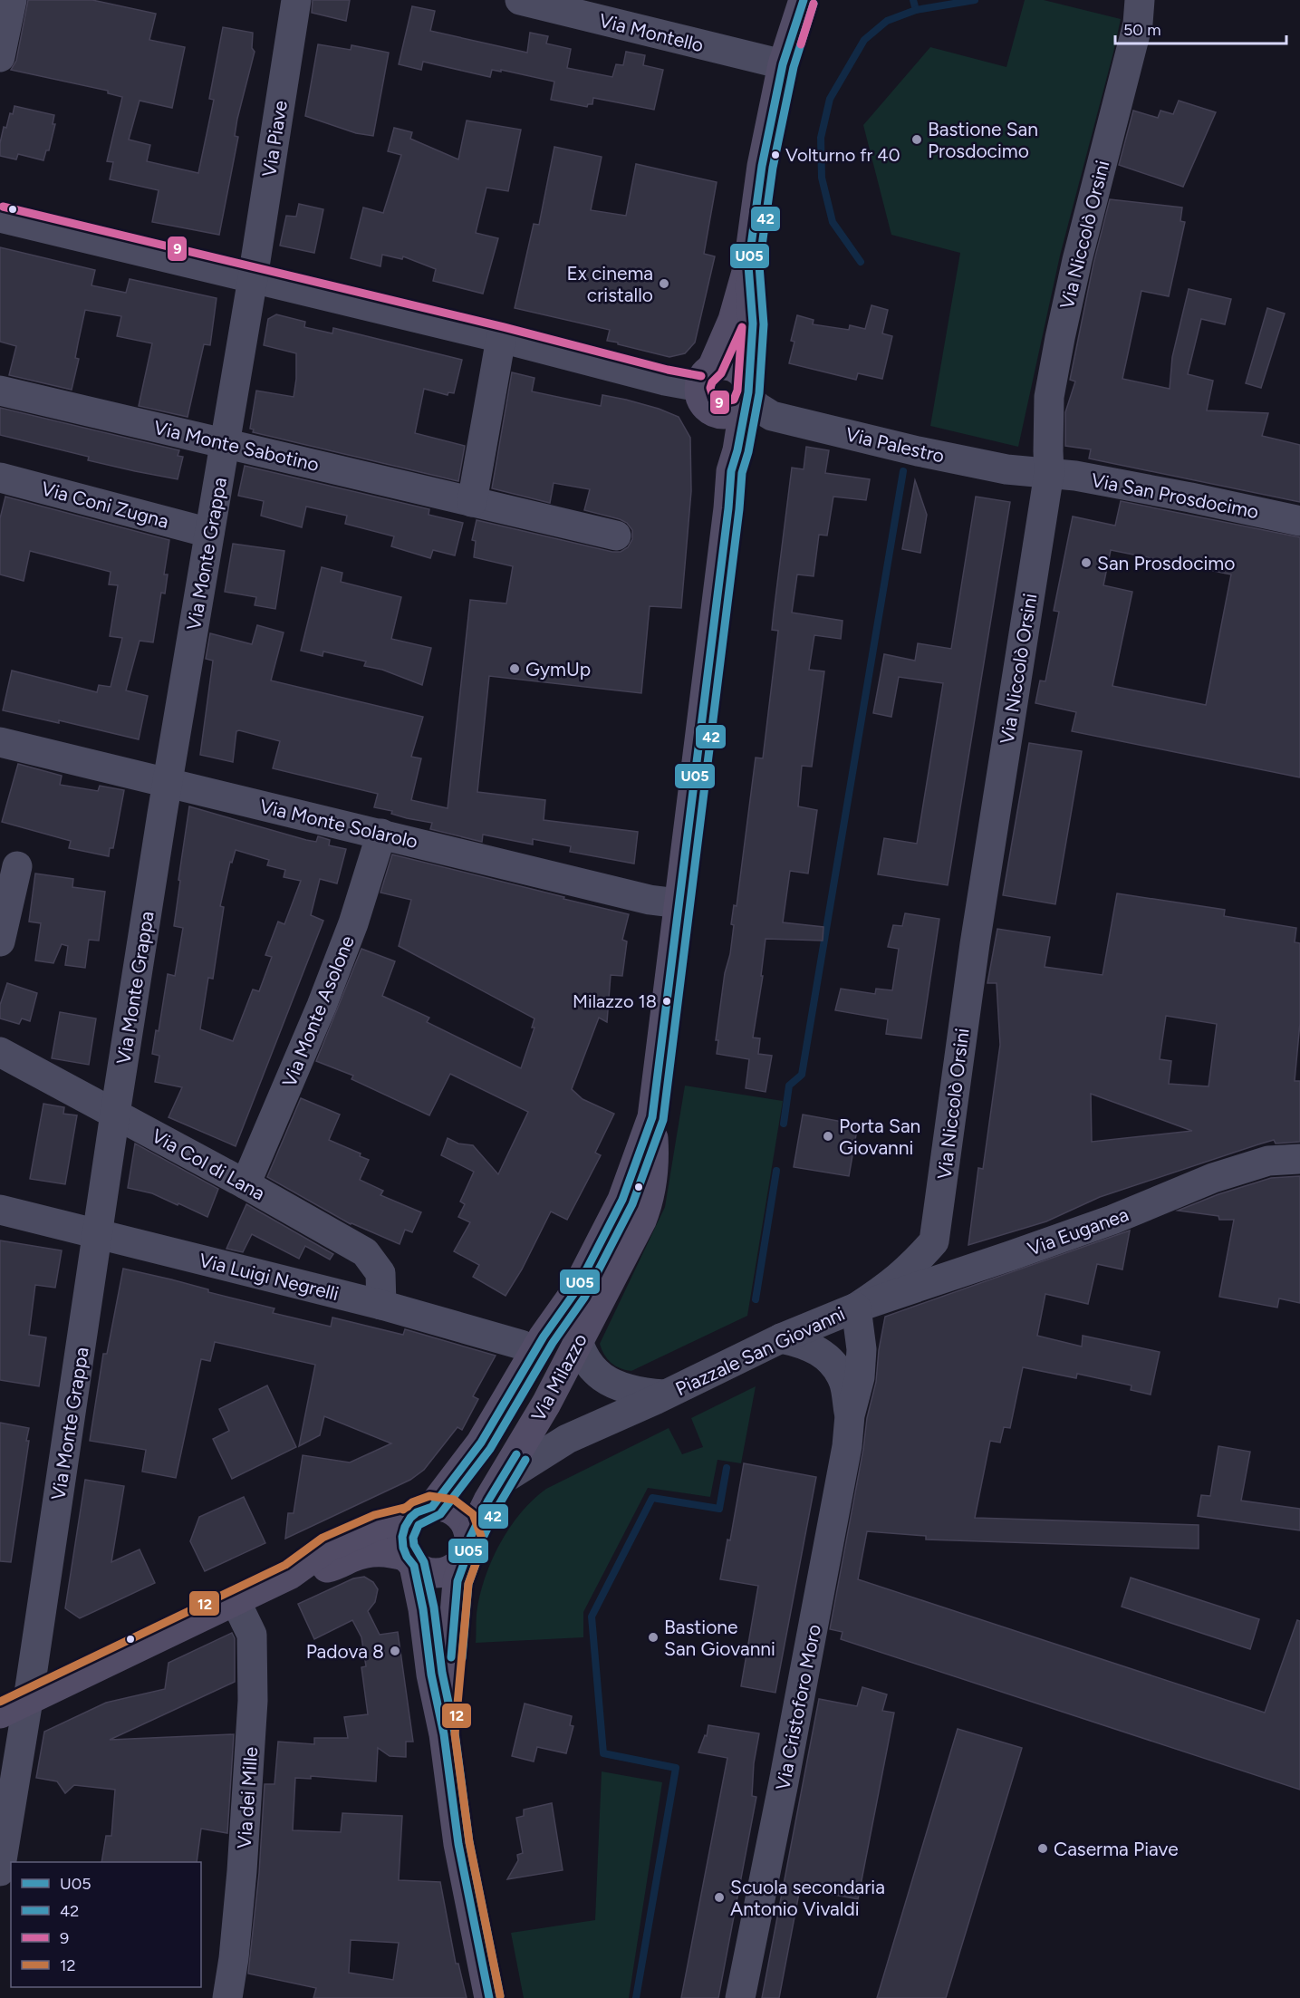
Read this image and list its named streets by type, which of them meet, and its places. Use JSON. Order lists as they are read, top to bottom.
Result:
{
  "streets": {
    "main road": ["Via Palestro", "Piazzale San Giovanni", "Via Milazzo"],
    "street": [
      "Via Montello",
      "Via Piave",
      "Via Niccolò Orsini",
      "Via Monte Sabotino",
      "Via San Prosdocimo",
      "Via Coni Zugna",
      "Via Monte Grappa",
      "Via Monte Solarolo",
      "Via Monte Asolone",
      "Via Col di Lana",
      "Via Euganea",
      "Via Luigi Negrelli",
      "Via Cristoforo Moro",
      "Via dei Mille"
    ]
  },
  "crossings": [
    ["Via Piave", "Via Palestro"],
    ["Via Piave", "Via Monte Grappa"],
    ["Via Niccolò Orsini", "Via Palestro"],
    ["Via Niccolò Orsini", "Via San Prosdocimo"],
    ["Via Niccolò Orsini", "Via Euganea"],
    ["Via Niccolò Orsini", "Piazzale San Giovanni"],
    ["Via Niccolò Orsini", "Via Cristoforo Moro"],
    ["Via Palestro", "Via San Prosdocimo"],
    ["Via Palestro", "Via Monte Grappa"],
    ["Via Palestro", "Via Milazzo"],
    ["Via Monte Sabotino", "Via Monte Grappa"],
    ["Via Coni Zugna", "Via Monte Grappa"],
    ["Via Monte Grappa", "Via Monte Solarolo"],
    ["Via Monte Grappa", "Via Col di Lana"],
    ["Via Monte Grappa", "Via Luigi Negrelli"],
    ["Via Monte Solarolo", "Via Monte Asolone"],
    ["Via Monte Solarolo", "Via Milazzo"],
    ["Via Monte Asolone", "Via Col di Lana"],
    ["Via Col di Lana", "Via Luigi Negrelli"],
    ["Via Euganea", "Piazzale San Giovanni"],
    ["Via Euganea", "Via Cristoforo Moro"],
    ["Via Luigi Negrelli", "Via Milazzo"],
    ["Piazzale San Giovanni", "Via Milazzo"],
    ["Piazzale San Giovanni", "Via Cristoforo Moro"]
  ],
  "places": [
    "Bastione San Prosdocimo",
    "Volturno fr 40",
    "Ex cinema cristallo",
    "San Prosdocimo",
    "GymUp",
    "Milazzo 18",
    "Porta San Giovanni",
    "Bastione San Giovanni",
    "Padova 8",
    "Caserma Piave",
    "Scuola secondaria Antonio Vivaldi"
  ],
  "lines": [
    "transit line U05",
    "transit line 42",
    "transit line 9",
    "transit line 12"
  ],
  "legend": [
    "U05",
    "42",
    "9",
    "12"
  ],
  "scale_bar": "50 m"
}
